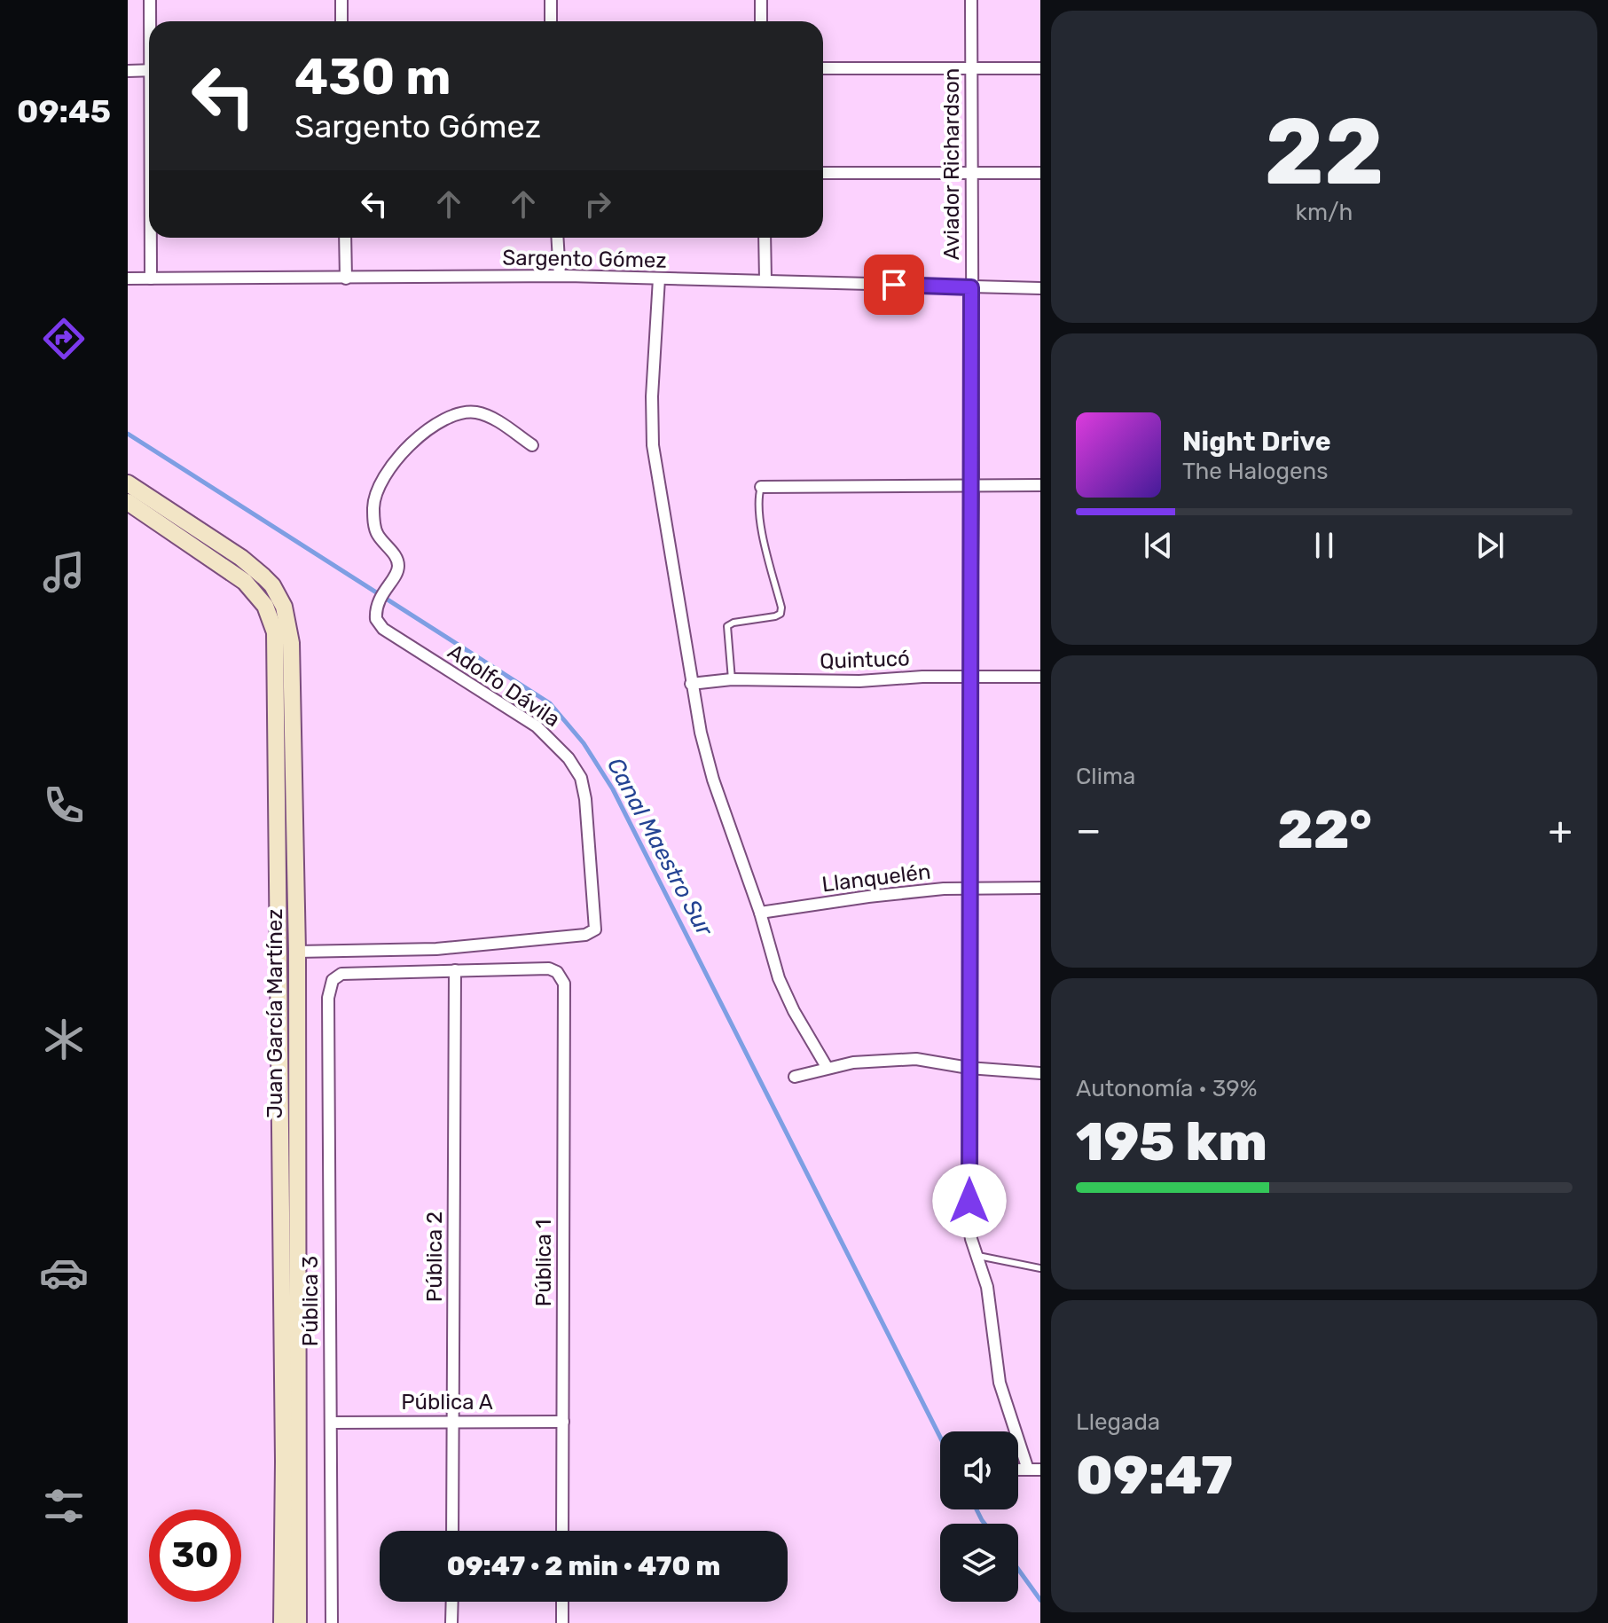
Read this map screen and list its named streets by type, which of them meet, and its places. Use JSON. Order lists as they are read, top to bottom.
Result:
{
  "streets": {
    "main road": ["Juan García Martínez"],
    "street": [
      "Aviador Richardson",
      "Sargento Gómez",
      "Quintucó",
      "Adolfo Dávila",
      "Llanquelén",
      "Pública 2",
      "Pública 1",
      "Pública 3",
      "Pública A"
    ]
  },
  "crossings": [
    ["Aviador Richardson", "Sargento Gómez"],
    ["Aviador Richardson", "Quintucó"],
    ["Aviador Richardson", "Llanquelén"],
    ["Adolfo Dávila", "Juan García Martínez"],
    ["Pública 2", "Pública 1"],
    ["Pública 2", "Pública 3"],
    ["Pública 2", "Pública A"],
    ["Pública 1", "Pública 3"],
    ["Pública 1", "Pública A"],
    ["Pública 3", "Pública A"]
  ],
  "water": ["Canal Maestro Sur"],
  "page": {
    "tabs": "09:45",
    "tile": [
      ["22", "km/h"],
      "Clima",
      ["Autonomía · 39%", "195 km"],
      ["Llegada", "09:47"]
    ],
    "turn": ["430 m", "Sargento Gómez"],
    "song": ["Night Drive", "The Halogens"],
    "heat": ["−", "22°", "+"],
    "limit": "30",
    "trip": "09:47 · 2 min · 470 m"
  }
}
